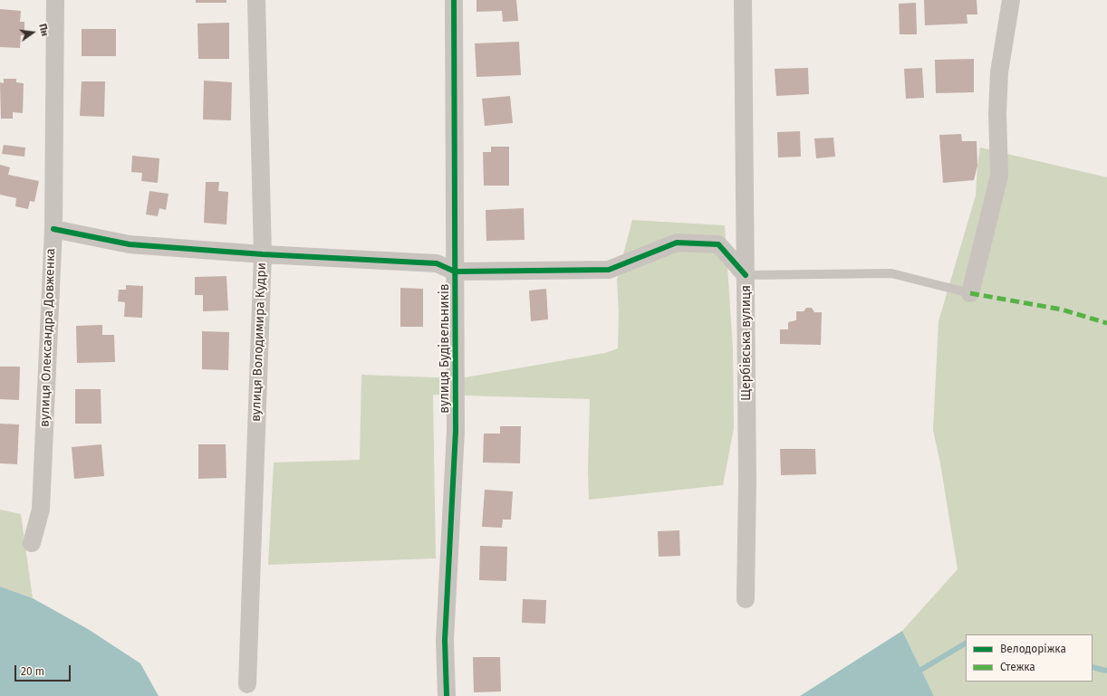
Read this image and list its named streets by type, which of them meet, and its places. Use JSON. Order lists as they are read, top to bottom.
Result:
{
  "streets": {
    "street": [
      "вулиця Олександра Довженка",
      "вулиця Володимира Кудри",
      "Щербівська вулиця",
      "вулиця Будівельників"
    ]
  },
  "legend": ["Велодоріжка", "Стежка"],
  "scale_bar": "20 m",
  "north": "right"
}
